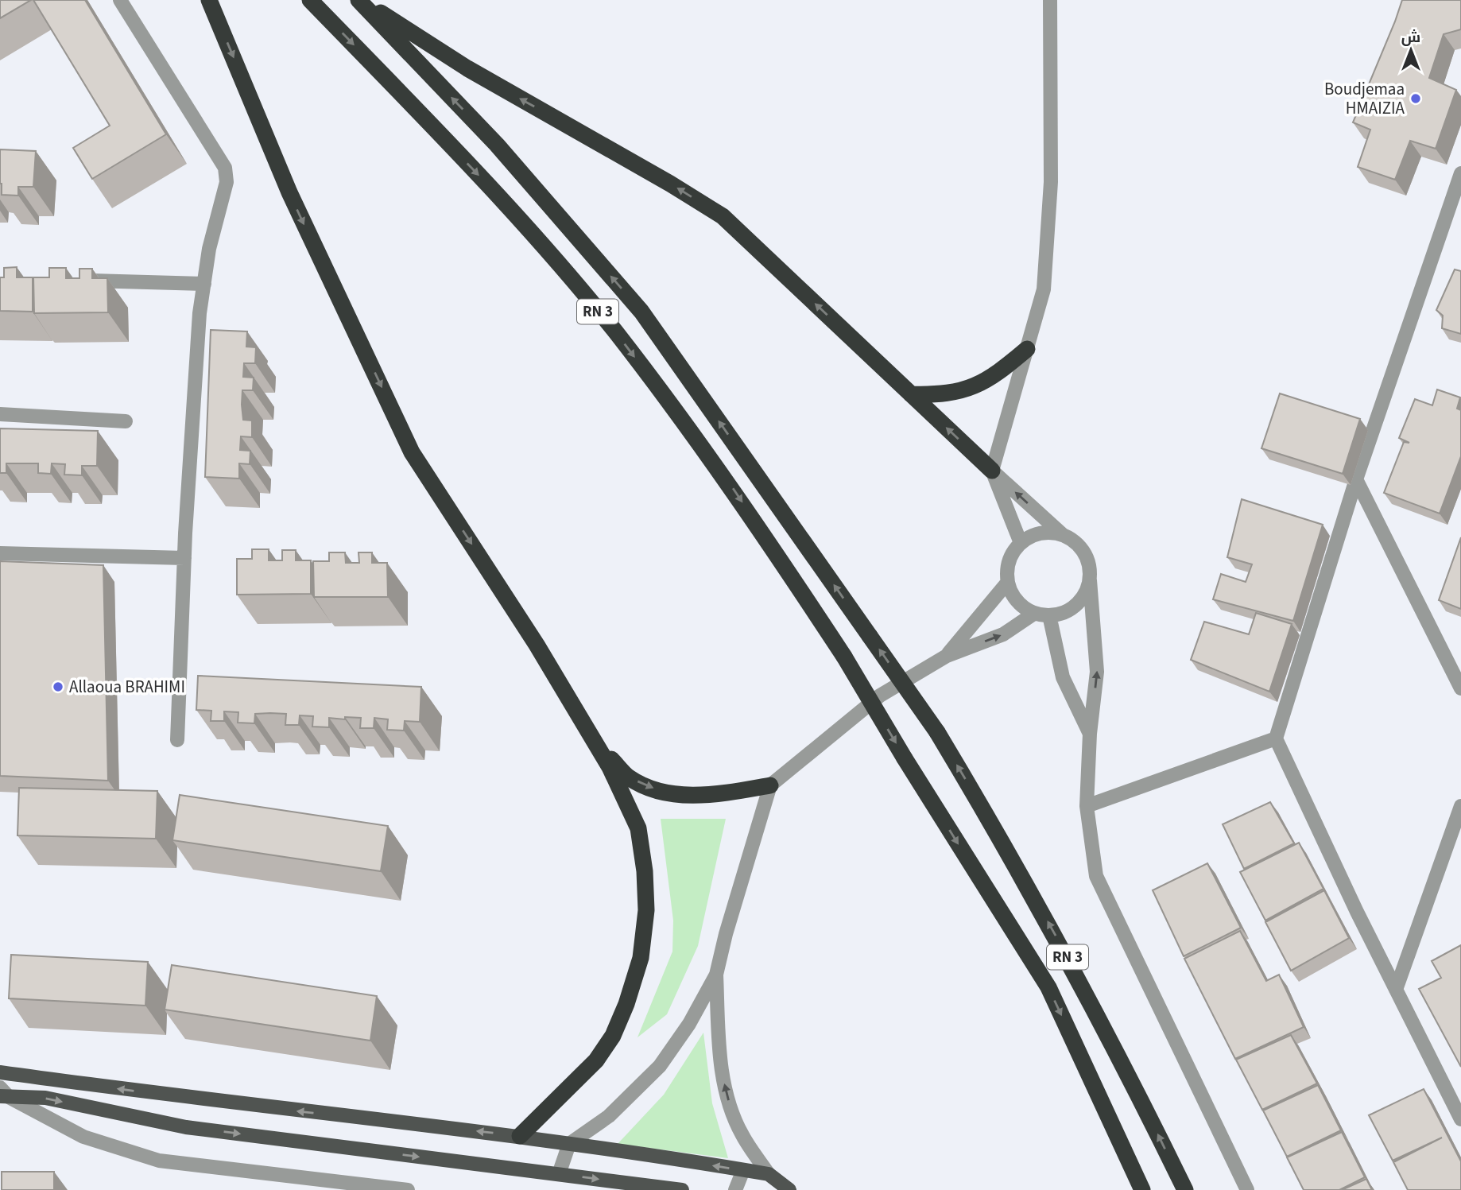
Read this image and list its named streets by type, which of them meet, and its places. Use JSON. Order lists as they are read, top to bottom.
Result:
{
  "streets": {
    "highway": ["RN 3"]
  },
  "places": ["Boudjemaa HMAIZIA", "Allaoua BRAHIMI"],
  "north": "top"
}
